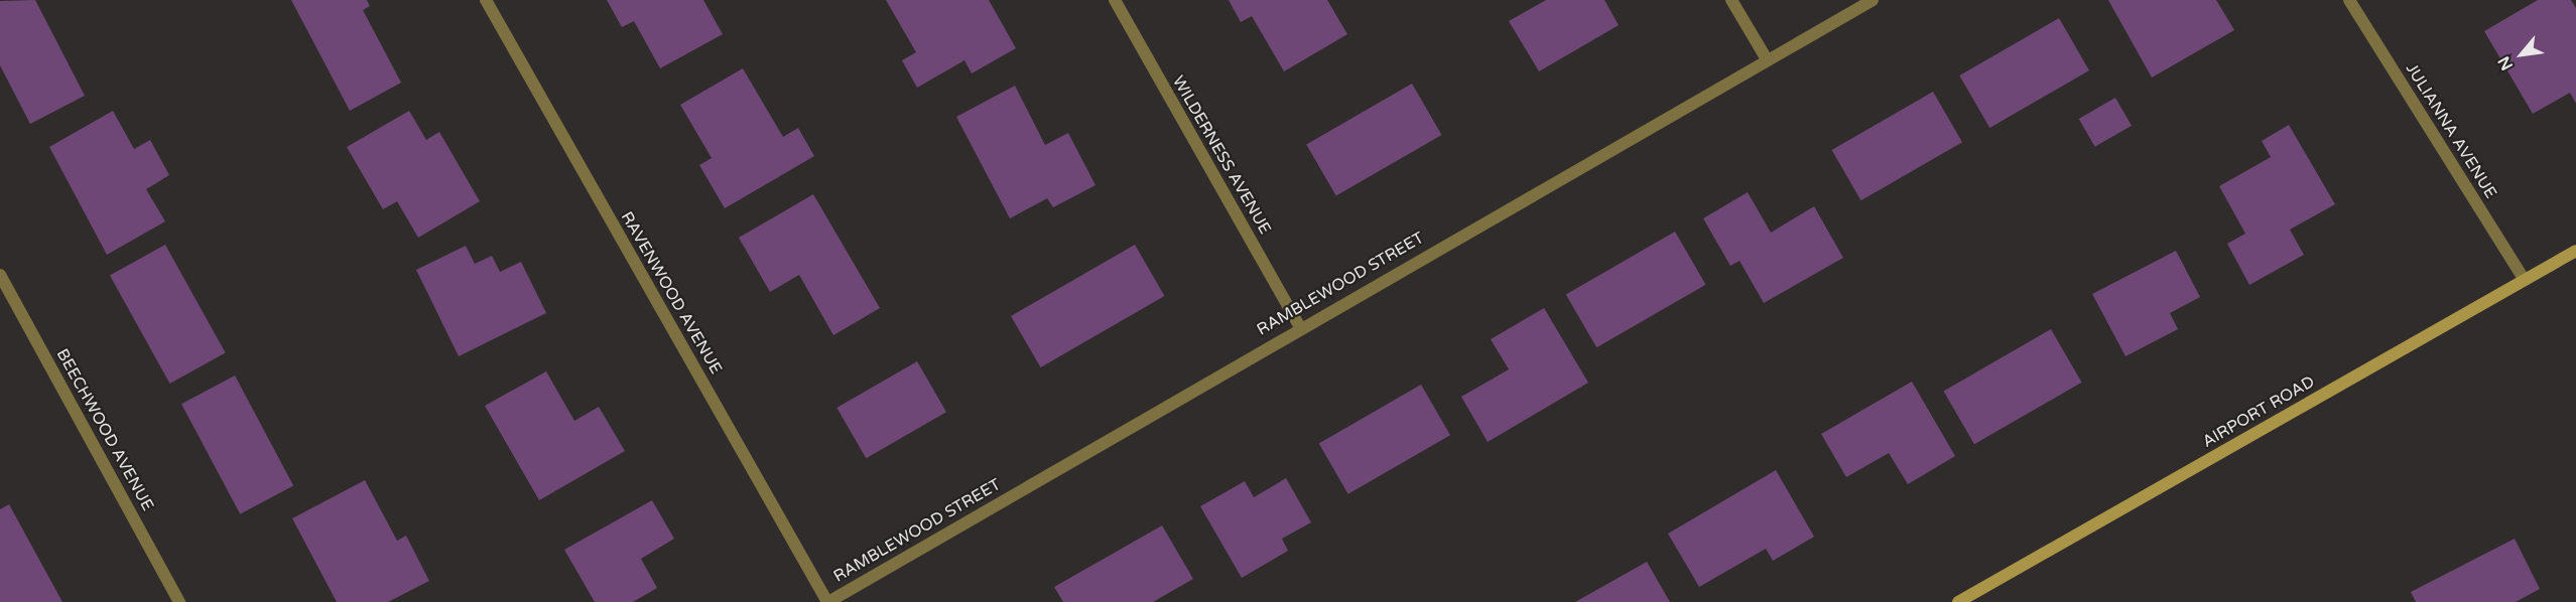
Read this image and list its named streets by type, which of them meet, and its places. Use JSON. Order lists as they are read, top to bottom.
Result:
{
  "streets": {
    "main road": ["AIRPORT ROAD"],
    "street": [
      "JULIANNA AVENUE",
      "WILDERNESS AVENUE",
      "RAMBLEWOOD STREET",
      "RAVENWOOD AVENUE",
      "BEECHWOOD AVENUE"
    ]
  },
  "crossings": [
    ["JULIANNA AVENUE", "AIRPORT ROAD"],
    ["WILDERNESS AVENUE", "RAMBLEWOOD STREET"],
    ["RAMBLEWOOD STREET", "RAVENWOOD AVENUE"]
  ],
  "north": "bottom left"
}
